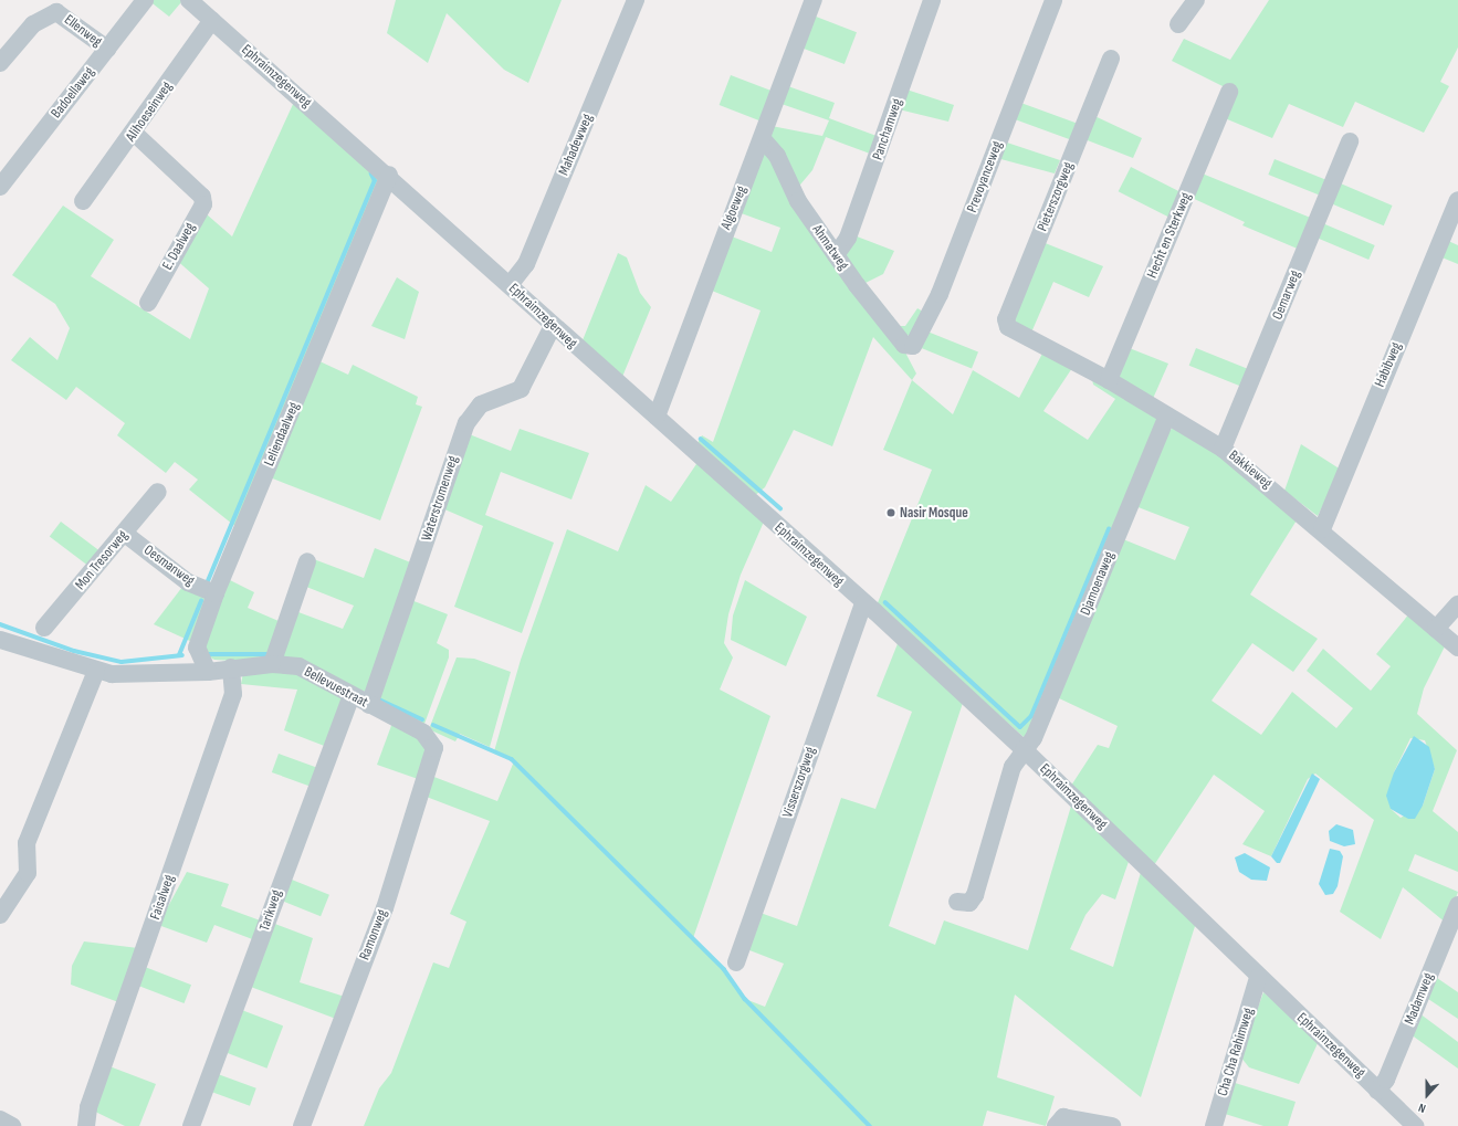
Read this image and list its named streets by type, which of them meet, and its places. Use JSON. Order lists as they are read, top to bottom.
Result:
{
  "streets": {
    "street": [
      "Ellenweg",
      "Ephraimzegenweg",
      "Badoellaweg",
      "Alihoeseinweg",
      "Panchamweg",
      "Mahadewweg",
      "Prevoyanceweg",
      "Pieterszorgweg",
      "Algoeweg",
      "Hecht en Sterkweg",
      "E. Daalweg",
      "Ahmatweg",
      "Oemarweg",
      "Habibweg",
      "Leliendaalweg",
      "Bakkieweg",
      "Waterstromenweg",
      "Mon Tresorweg",
      "Oesmanweg",
      "Djamoenaweg",
      "Bellevuestraat",
      "Visserszorgweg",
      "Faisalweg",
      "Tarikweg",
      "Ramonweg",
      "Madamweg",
      "Cha Cha Rahimweg"
    ]
  },
  "crossings": [
    ["Ellenweg", "Badoellaweg"],
    ["Ephraimzegenweg", "Alihoeseinweg"],
    ["Ephraimzegenweg", "Mahadewweg"],
    ["Ephraimzegenweg", "Algoeweg"],
    ["Ephraimzegenweg", "Leliendaalweg"],
    ["Ephraimzegenweg", "Waterstromenweg"],
    ["Ephraimzegenweg", "Djamoenaweg"],
    ["Ephraimzegenweg", "Visserszorgweg"],
    ["Ephraimzegenweg", "Madamweg"],
    ["Ephraimzegenweg", "Cha Cha Rahimweg"],
    ["Alihoeseinweg", "E. Daalweg"],
    ["Panchamweg", "Ahmatweg"],
    ["Prevoyanceweg", "Ahmatweg"],
    ["Pieterszorgweg", "Bakkieweg"],
    ["Algoeweg", "Ahmatweg"],
    ["Hecht en Sterkweg", "Bakkieweg"],
    ["Oemarweg", "Bakkieweg"],
    ["Habibweg", "Bakkieweg"],
    ["Leliendaalweg", "Oesmanweg"],
    ["Bakkieweg", "Djamoenaweg"],
    ["Waterstromenweg", "Bellevuestraat"],
    ["Mon Tresorweg", "Oesmanweg"],
    ["Bellevuestraat", "Faisalweg"],
    ["Bellevuestraat", "Tarikweg"],
    ["Bellevuestraat", "Ramonweg"]
  ],
  "places": ["Nasir Mosque"],
  "north": "bottom"
}
